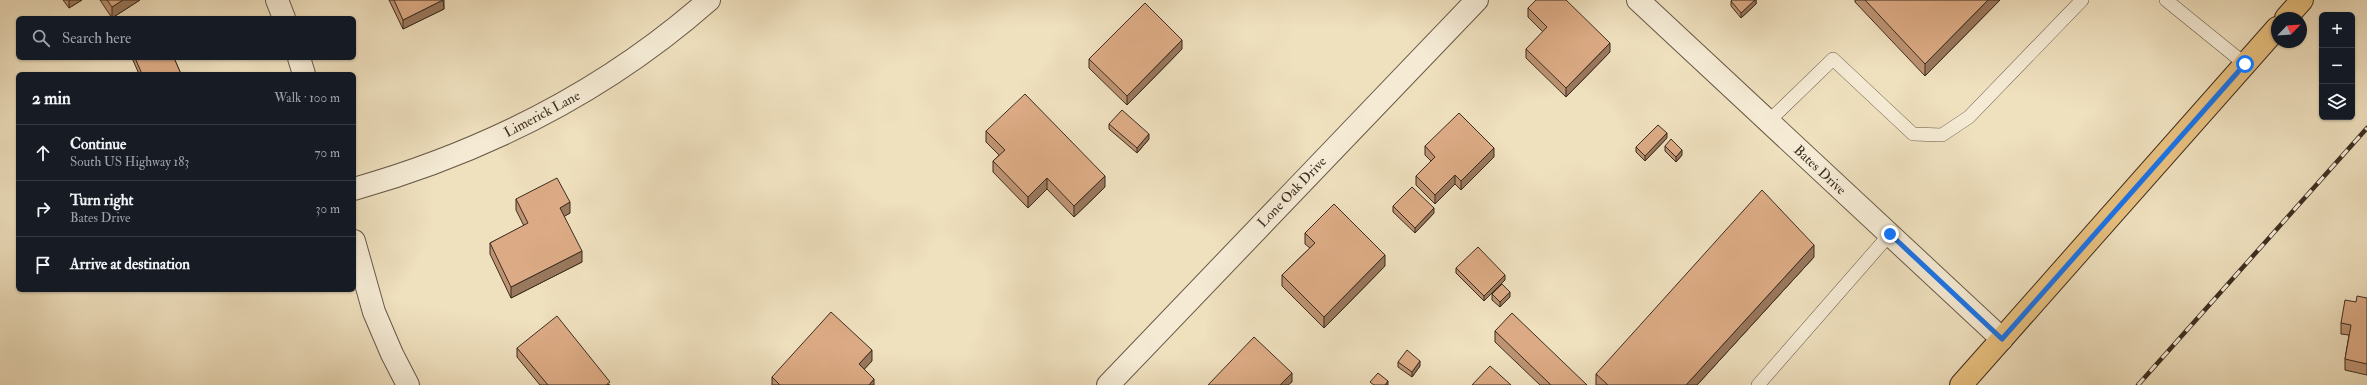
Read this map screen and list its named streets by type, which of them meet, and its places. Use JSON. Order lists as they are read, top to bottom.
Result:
{
  "streets": {
    "street": ["Limerick Lane", "Bates Drive", "Lone Oak Drive"]
  },
  "north": "top right",
  "page": {
    "map_buttons": ["+", "−"],
    "search": "Search here",
    "heading": ["2 min", "Walk · 100 m"],
    "list": [
      ["Continue", "South US Highway 183", "70 m"],
      ["Turn right", "Bates Drive", "30 m"],
      "Arrive at destination"
    ]
  }
}
